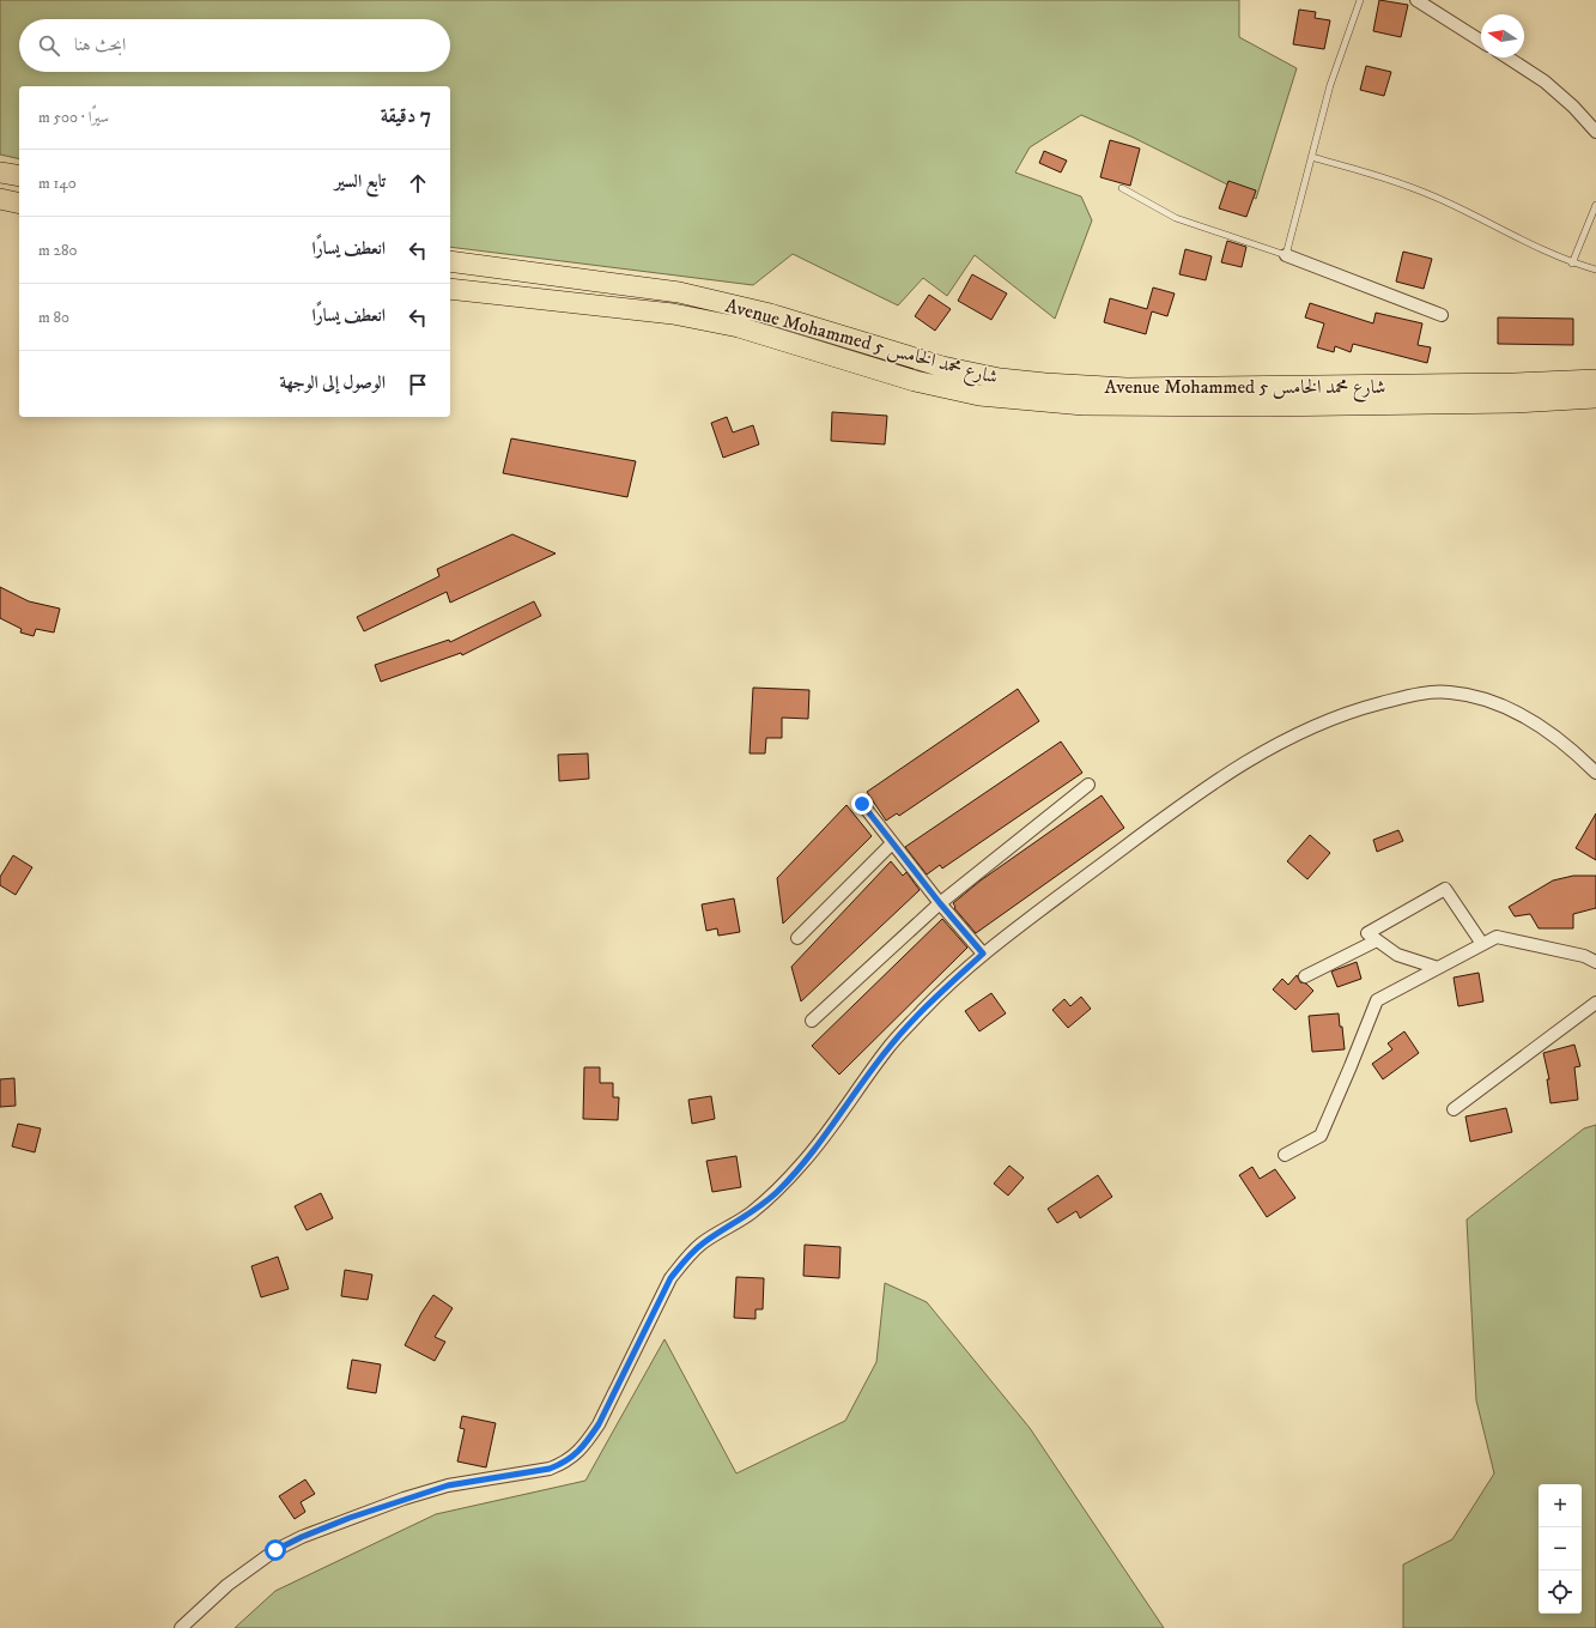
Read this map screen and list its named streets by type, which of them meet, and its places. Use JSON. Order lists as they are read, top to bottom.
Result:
{
  "streets": {
    "main road": ["Avenue Mohammed 5 شارع محمد الخامس"]
  },
  "north": "left",
  "page": {
    "search": "ابحث هنا",
    "heading": ["7 دقيقة", "سيرًا · 500 m"],
    "list": [
      ["تابع السير", "140 m"],
      ["انعطف يسارًا", "280 m"],
      ["انعطف يسارًا", "80 m"],
      "الوصول إلى الوجهة"
    ],
    "map_buttons": ["+", "−"]
  }
}
